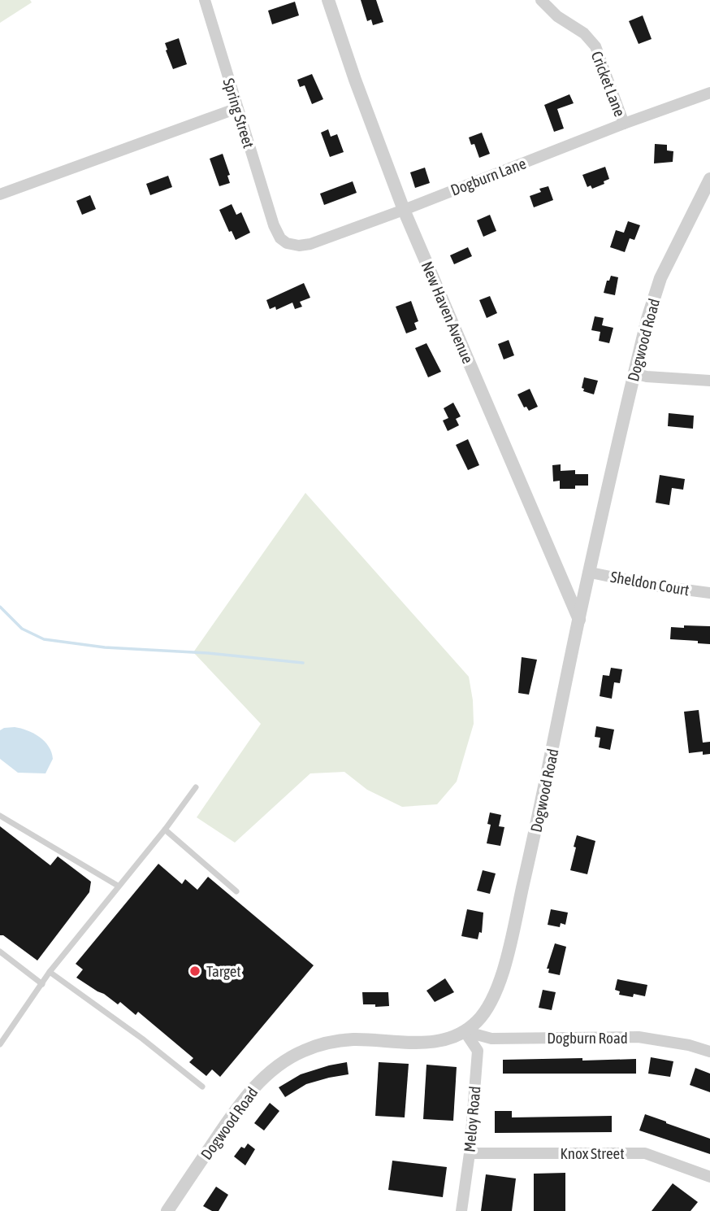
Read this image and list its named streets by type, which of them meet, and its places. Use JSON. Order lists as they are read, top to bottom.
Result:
{
  "streets": {
    "street": [
      "Cricket Lane",
      "Spring Street",
      "Dogburn Lane",
      "New Haven Avenue",
      "Dogwood Road",
      "Sheldon Court",
      "Dogburn Road",
      "Meloy Road",
      "Knox Street"
    ]
  },
  "crossings": [
    ["Cricket Lane", "Dogburn Lane"],
    ["Spring Street", "Dogburn Lane"],
    ["Dogburn Lane", "New Haven Avenue"],
    ["New Haven Avenue", "Dogwood Road"],
    ["Dogwood Road", "Sheldon Court"],
    ["Dogwood Road", "Dogburn Road"],
    ["Dogwood Road", "Meloy Road"],
    ["Dogburn Road", "Meloy Road"],
    ["Meloy Road", "Knox Street"]
  ],
  "places": ["Target"]
}
